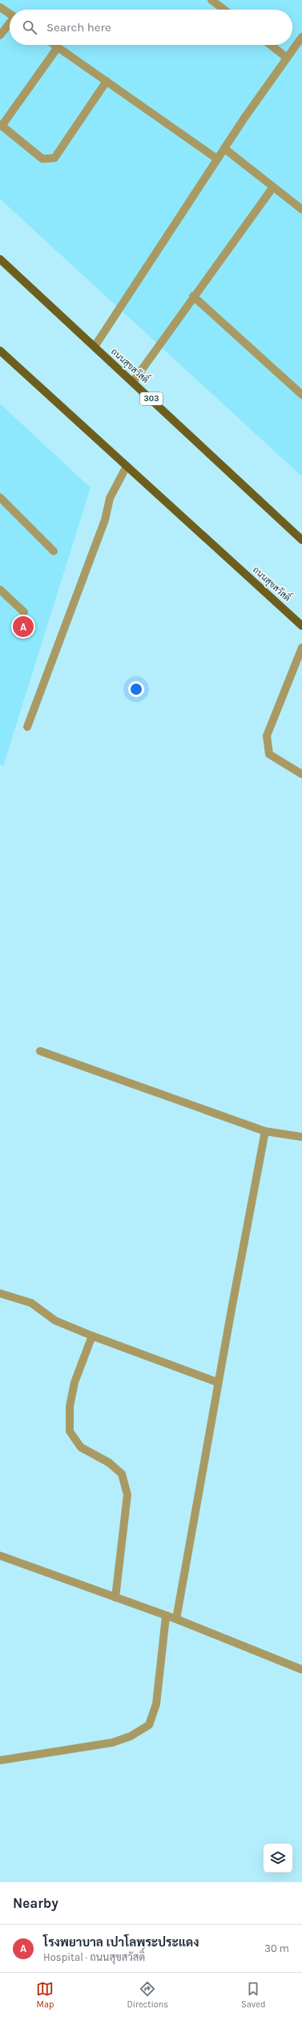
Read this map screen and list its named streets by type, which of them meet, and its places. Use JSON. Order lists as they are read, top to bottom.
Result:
{
  "streets": {
    "main road": ["ถนนสุขสวัสดิ์", "303"]
  },
  "page": {
    "search": "Search here",
    "pins": "A",
    "heading": "Nearby",
    "list": [
      {
        "mark": "A",
        "name": "โรงพยาบาล เปาโลพระประแดง",
        "note": "Hospital · ถนนสุขสวัสดิ์",
        "value": "30 m"
      }
    ],
    "nav": ["Map", "Directions", "Saved"]
  }
}
